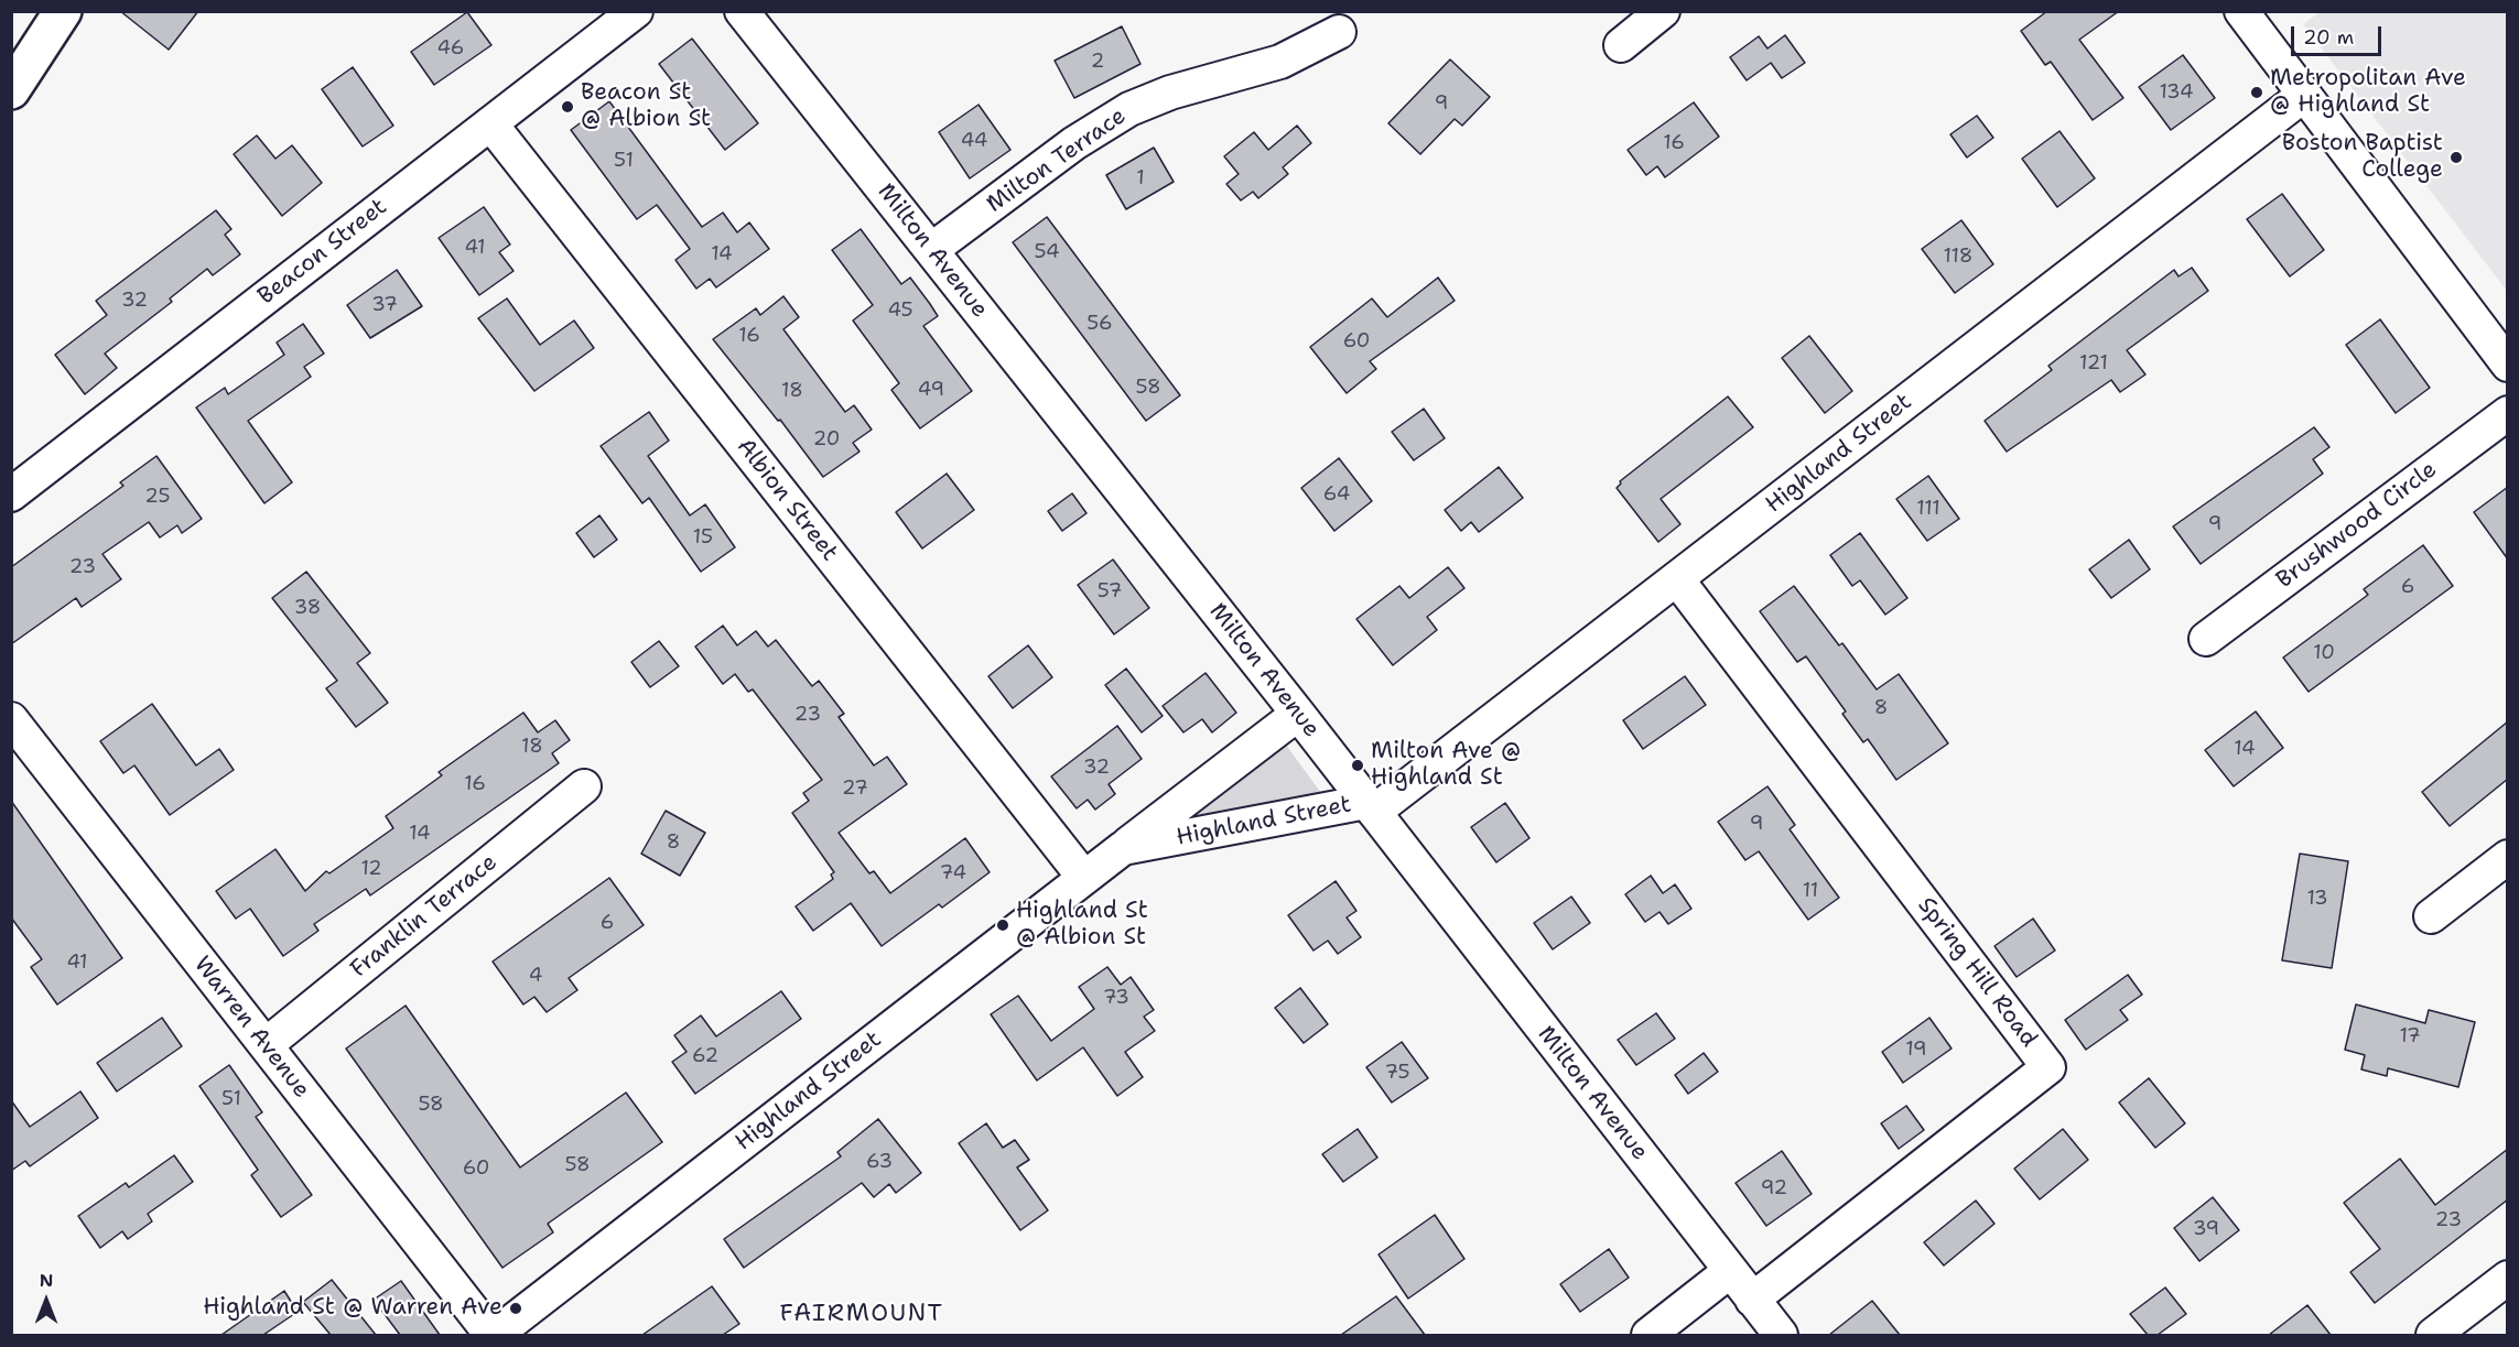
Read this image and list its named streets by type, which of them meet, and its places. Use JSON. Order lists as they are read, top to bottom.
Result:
{
  "streets": {
    "street": [
      "Milton Terrace",
      "Milton Avenue",
      "Beacon Street",
      "Highland Street",
      "Albion Street",
      "Brushwood Circle",
      "Franklin Terrace",
      "Spring Hill Road",
      "Warren Avenue"
    ]
  },
  "crossings": [
    ["Milton Terrace", "Milton Avenue"],
    ["Milton Avenue", "Highland Street"],
    ["Milton Avenue", "Spring Hill Road"],
    ["Beacon Street", "Albion Street"],
    ["Highland Street", "Albion Street"],
    ["Highland Street", "Spring Hill Road"],
    ["Highland Street", "Warren Avenue"],
    ["Franklin Terrace", "Warren Avenue"]
  ],
  "districts": ["FAIRMOUNT"],
  "places": [
    "Metropolitan Ave @ Highland St",
    "Beacon St @ Albion St",
    "Boston Baptist College",
    "Milton Ave @ Highland St",
    "Highland St @ Albion St",
    "Highland St @ Warren Ave"
  ],
  "house_numbers": [
    "46",
    "2",
    "134",
    "9",
    "44",
    "16",
    "51",
    "1",
    "41",
    "54",
    "14",
    "118",
    "32",
    "37",
    "45",
    "56",
    "16",
    "60",
    "121",
    "58",
    "49",
    "18",
    "20",
    "64",
    "25",
    "111",
    "9",
    "15",
    "23",
    "6",
    "57",
    "38",
    "10",
    "8",
    "23",
    "18",
    "14",
    "32",
    "16",
    "27",
    "9",
    "14",
    "8",
    "12",
    "74",
    "11",
    "13",
    "6",
    "41",
    "4",
    "73",
    "17",
    "19",
    "62",
    "75",
    "51",
    "58",
    "63",
    "58",
    "60",
    "92",
    "23",
    "39"
  ],
  "scale_bar": "20 m",
  "north": "top"
}
